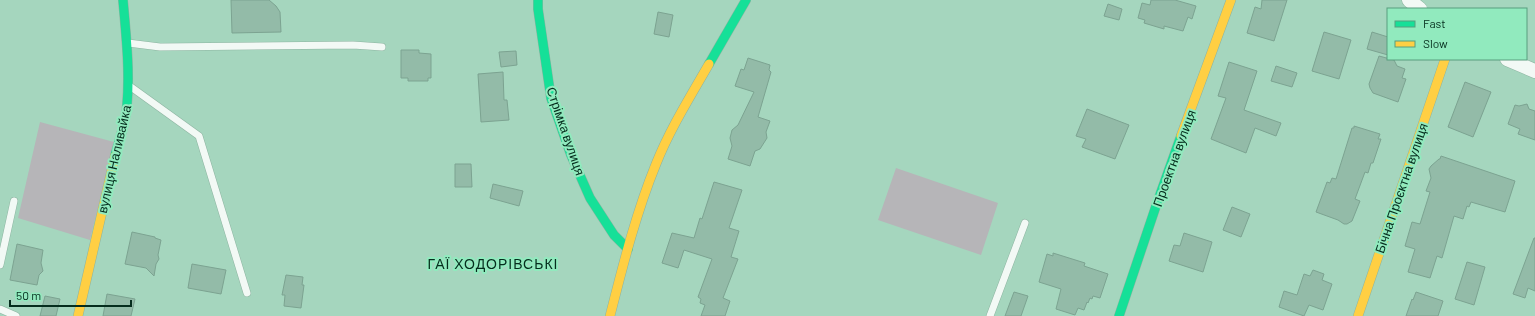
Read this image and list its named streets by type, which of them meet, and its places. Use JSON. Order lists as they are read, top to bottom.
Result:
{
  "streets": {
    "street": [
      "Стрімка вулиця",
      "Проектна вулиця",
      "вулиця Наливайка",
      "Бічна Проєктна вулиця"
    ]
  },
  "districts": ["ГАЇ ХОДОРІВСЬКІ"],
  "legend": ["Fast", "Slow"],
  "scale_bar": "50 m"
}
